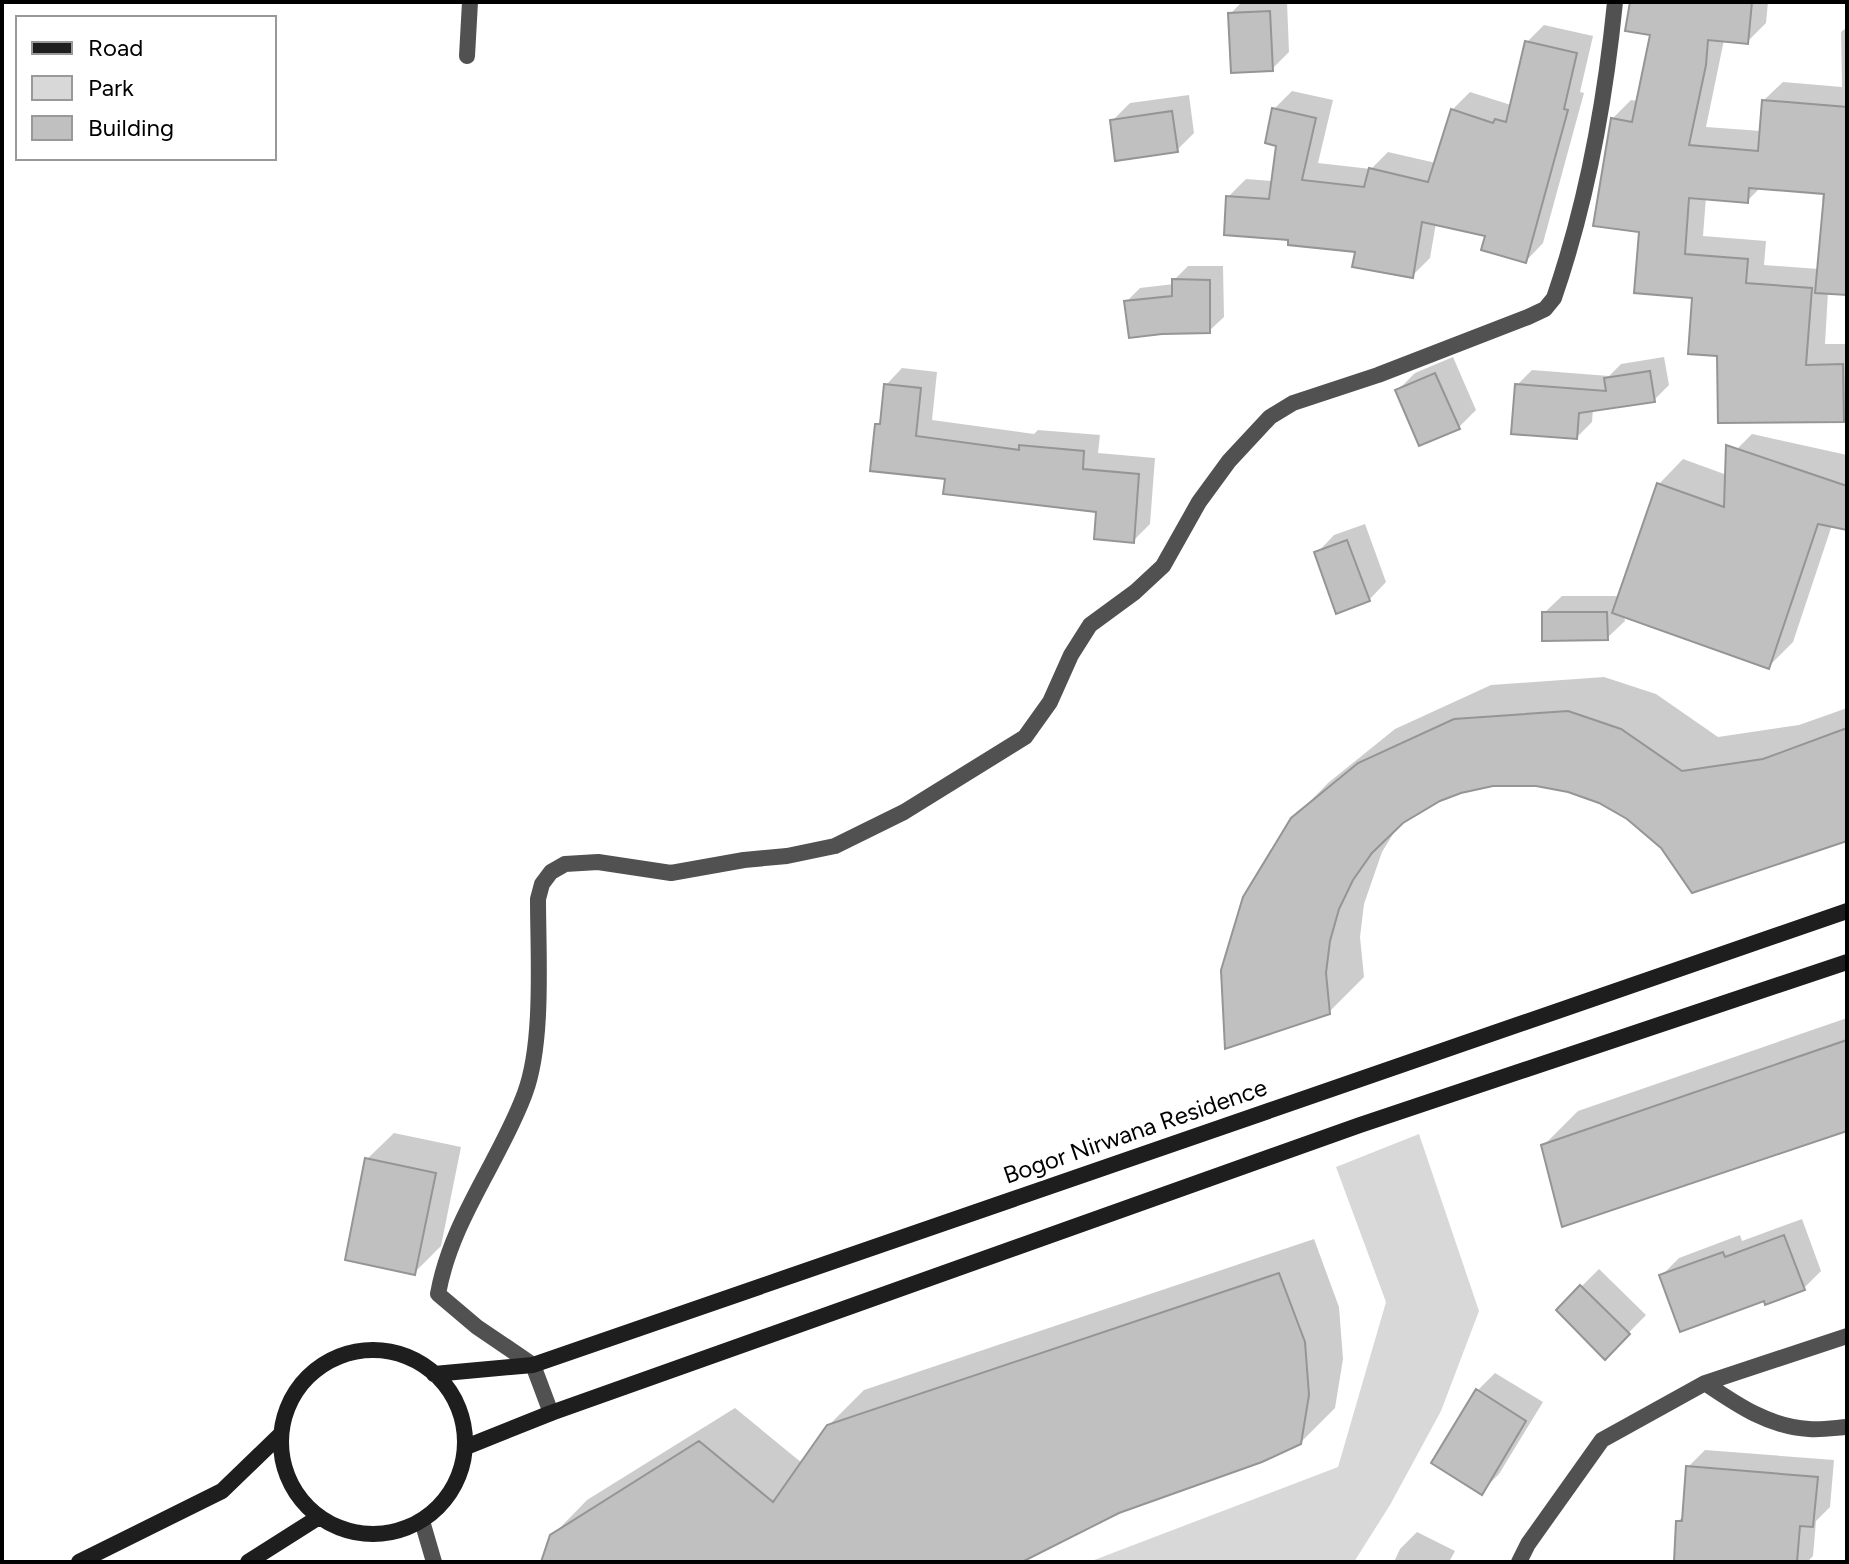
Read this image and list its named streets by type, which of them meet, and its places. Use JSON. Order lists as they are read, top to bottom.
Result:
{
  "streets": {
    "street": ["Bogor Nirwana Residence"]
  },
  "legend": ["Road", "Park", "Building"]
}
